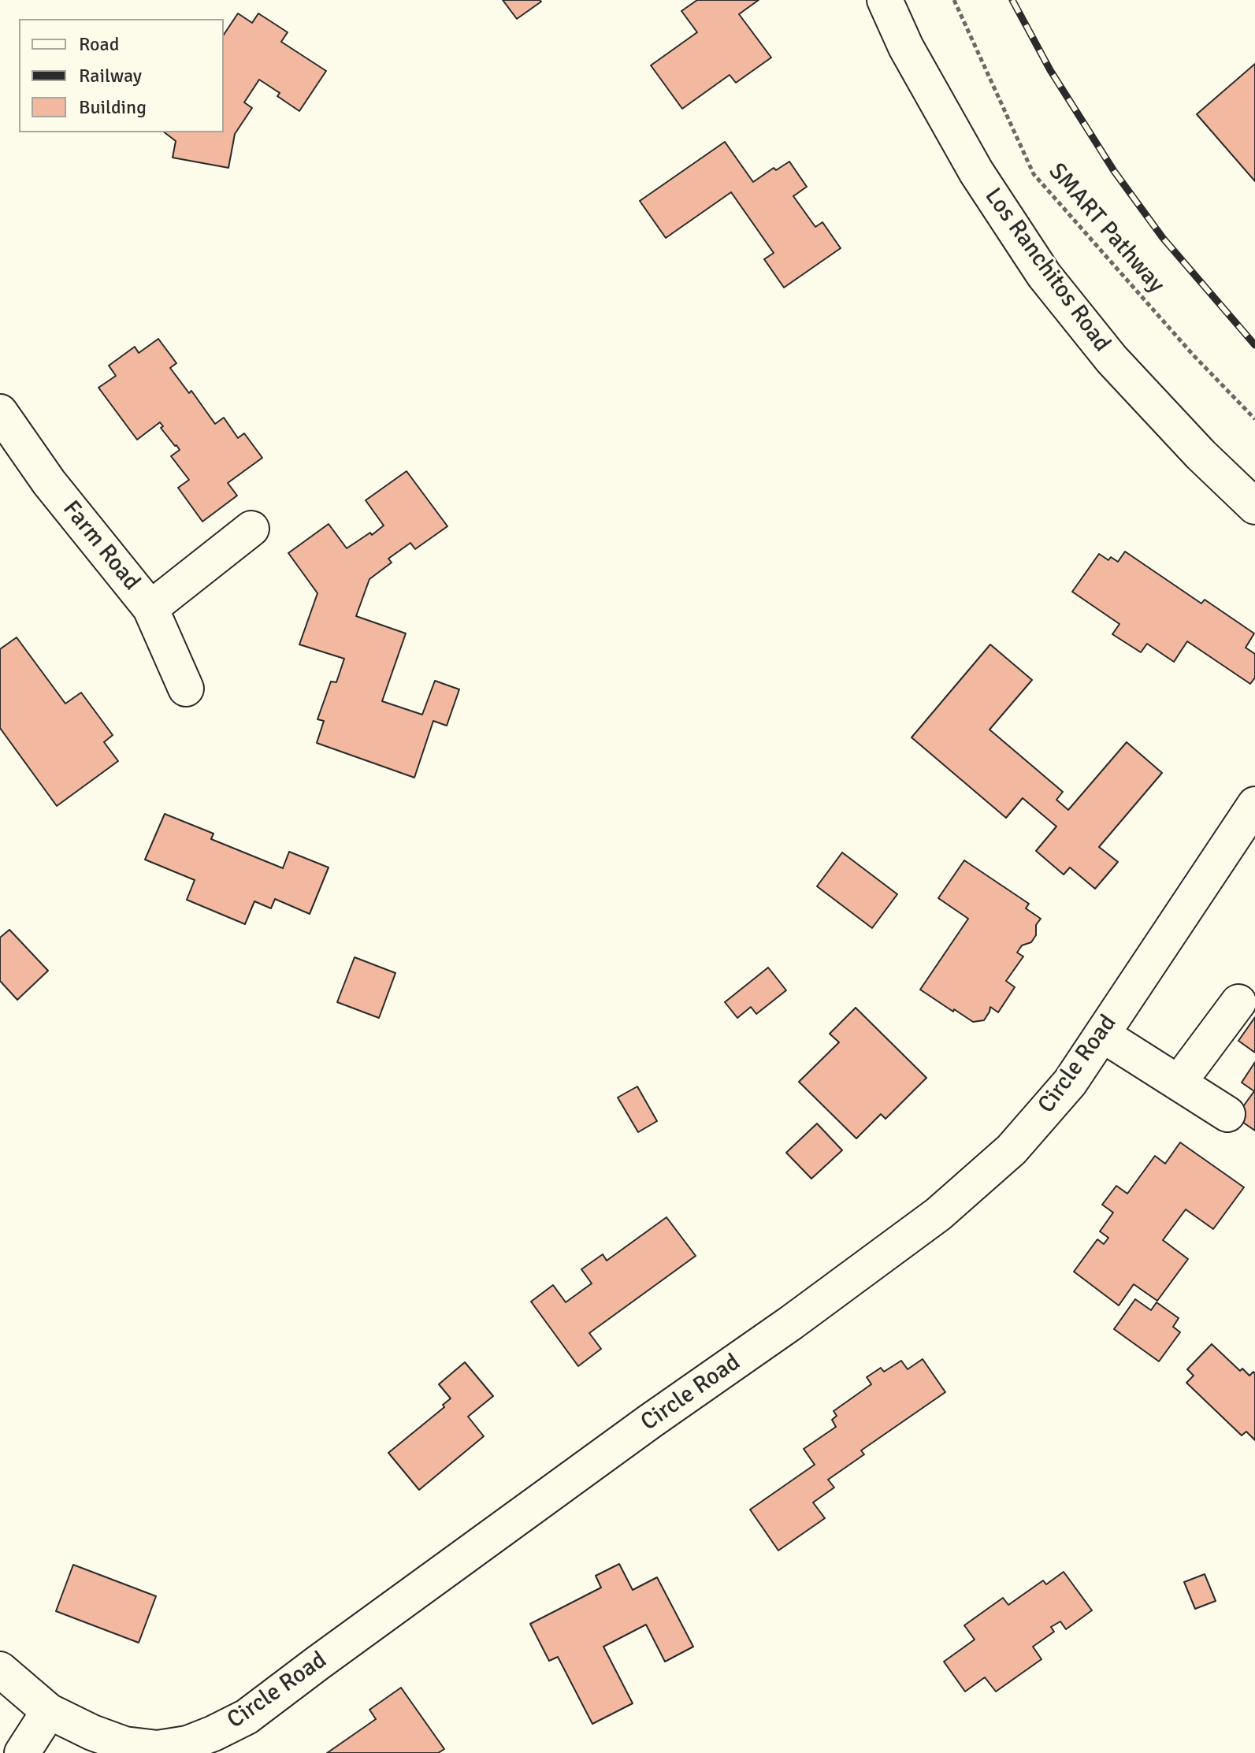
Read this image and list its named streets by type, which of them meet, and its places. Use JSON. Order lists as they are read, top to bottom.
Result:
{
  "streets": {
    "street": ["Los Ranchitos Road", "Farm Road", "Circle Road"],
    "path": ["SMART Pathway"]
  },
  "legend": ["Road", "Railway", "Building"]
}
